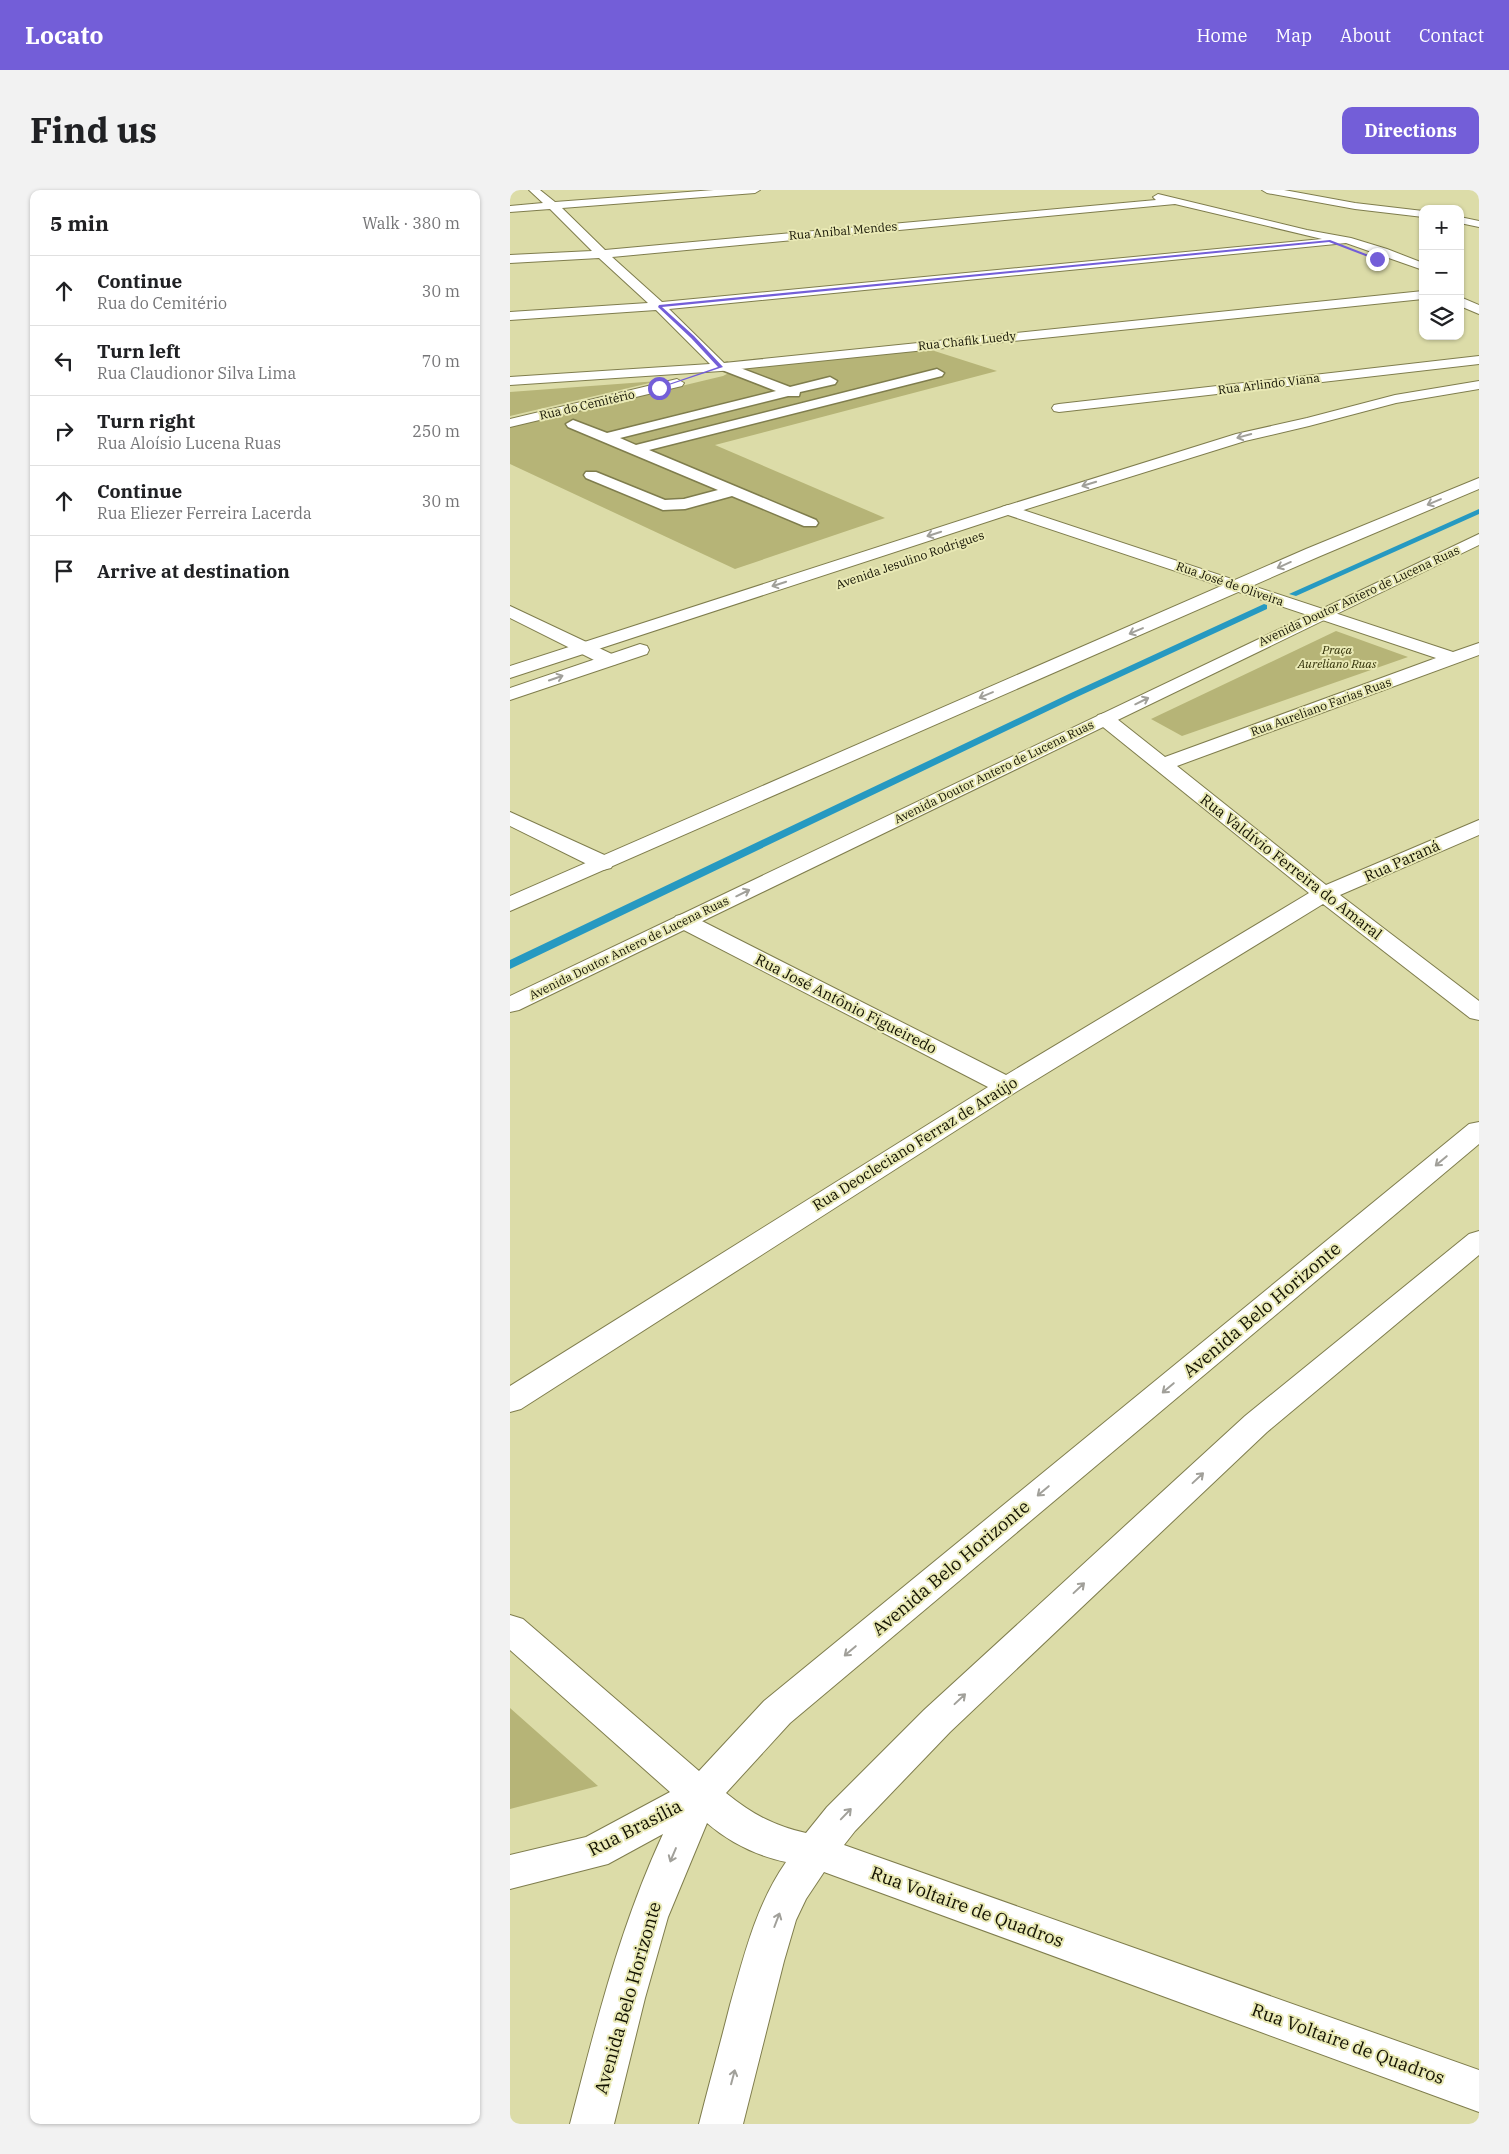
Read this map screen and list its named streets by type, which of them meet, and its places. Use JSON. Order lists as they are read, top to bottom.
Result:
{
  "streets": {
    "street": [
      "Rua Aníbal Mendes",
      "Rua Chafik Luedy",
      "Rua Arlindo Viana",
      "Rua do Cemitério",
      "Avenida Jesulino Rodrigues",
      "Rua José de Oliveira",
      "Avenida Doutor Antero de Lucena Ruas",
      "Rua Aureliano Farias Ruas",
      "Rua Paraná",
      "Rua Valdívio Ferreira do Amaral",
      "Rua José Antônio Figueiredo",
      "Rua Deocleciano Ferraz de Araújo",
      "Avenida Belo Horizonte",
      "Rua Brasília",
      "Rua Voltaire de Quadros"
    ]
  },
  "crossings": [
    ["Rua Chafik Luedy", "Rua do Cemitério"],
    ["Avenida Jesulino Rodrigues", "Rua José de Oliveira"],
    ["Rua José de Oliveira", "Avenida Doutor Antero de Lucena Ruas"],
    ["Rua José de Oliveira", "Rua Aureliano Farias Ruas"],
    ["Avenida Doutor Antero de Lucena Ruas", "Rua Valdívio Ferreira do Amaral"],
    ["Avenida Doutor Antero de Lucena Ruas", "Rua José Antônio Figueiredo"],
    ["Rua Aureliano Farias Ruas", "Rua Valdívio Ferreira do Amaral"],
    ["Rua Paraná", "Rua Valdívio Ferreira do Amaral"],
    ["Rua Paraná", "Rua Deocleciano Ferraz de Araújo"],
    ["Rua Valdívio Ferreira do Amaral", "Rua Deocleciano Ferraz de Araújo"],
    ["Rua José Antônio Figueiredo", "Rua Deocleciano Ferraz de Araújo"],
    ["Avenida Belo Horizonte", "Rua Brasília"],
    ["Avenida Belo Horizonte", "Rua Voltaire de Quadros"],
    ["Rua Brasília", "Rua Voltaire de Quadros"]
  ],
  "parks": ["Praça Aureliano Ruas"],
  "page": {
    "header": "Locato",
    "nav": [
      "Home",
      "Map",
      "About",
      "Contact"
    ],
    "title": "Find us",
    "buttons": "Directions",
    "heading": ["5 min", "Walk · 380 m"],
    "map_buttons": ["+", "−"],
    "list": [
      ["Continue", "Rua do Cemitério", "30 m"],
      ["Turn left", "Rua Claudionor Silva Lima", "70 m"],
      ["Turn right", "Rua Aloísio Lucena Ruas", "250 m"],
      ["Continue", "Rua Eliezer Ferreira Lacerda", "30 m"],
      "Arrive at destination"
    ]
  }
}
